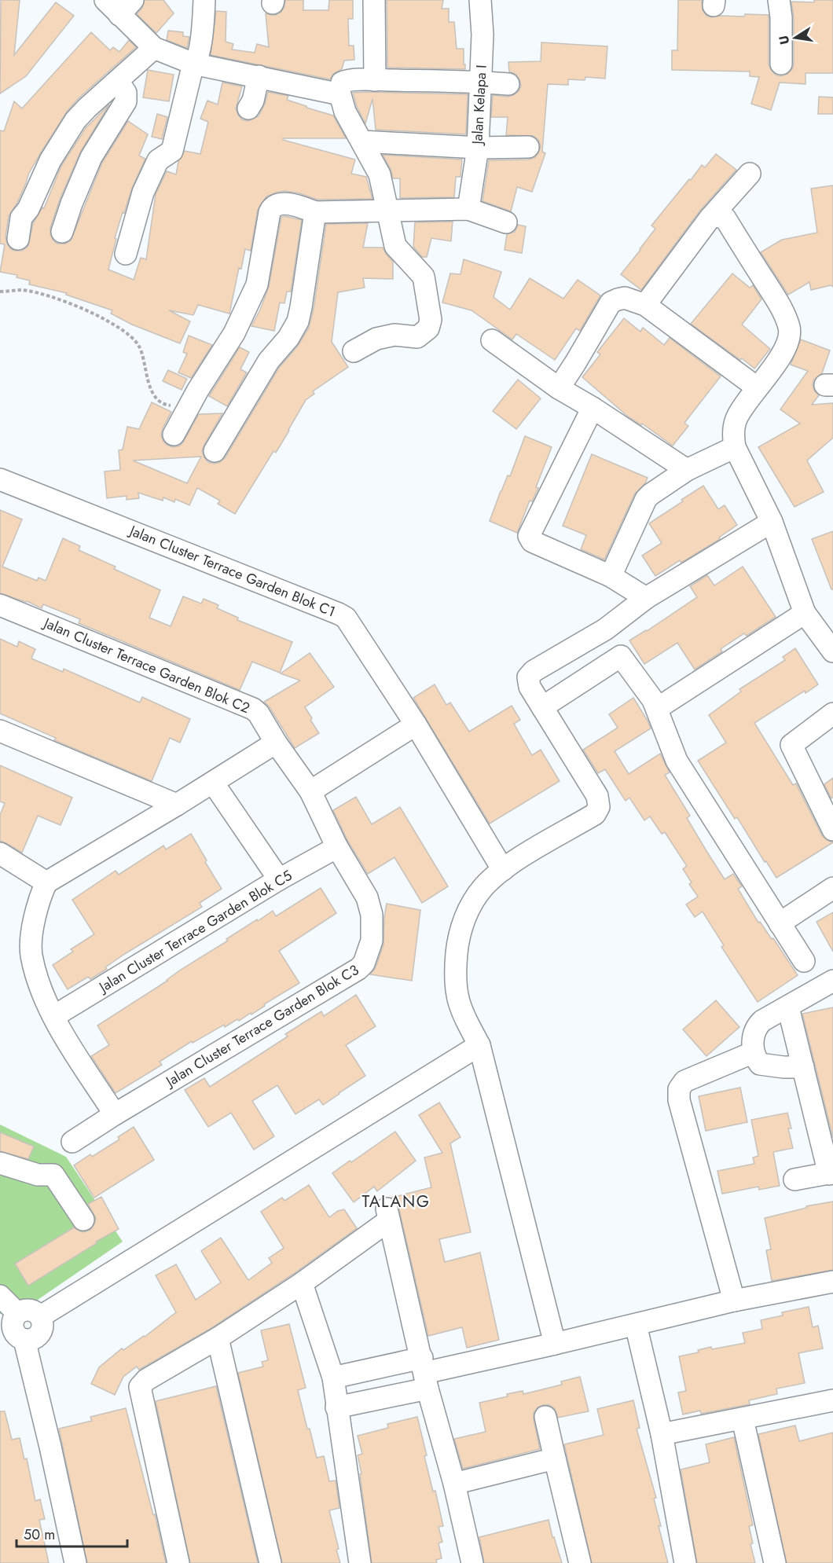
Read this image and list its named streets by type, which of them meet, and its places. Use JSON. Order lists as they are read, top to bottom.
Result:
{
  "streets": {
    "street": [
      "Jalan Kelapa I",
      "Jalan Cluster Terrace Garden Blok C1",
      "Jalan Cluster Terrace Garden Blok C2",
      "Jalan Cluster Terrace Garden Blok C5",
      "Jalan Cluster Terrace Garden Blok C3"
    ]
  },
  "crossings": [
    ["Jalan Cluster Terrace Garden Blok C2", "Jalan Cluster Terrace Garden Blok C3"],
    ["Jalan Cluster Terrace Garden Blok C5", "Jalan Cluster Terrace Garden Blok C3"]
  ],
  "districts": ["TALANG"],
  "scale_bar": "50 m",
  "north": "left"
}
